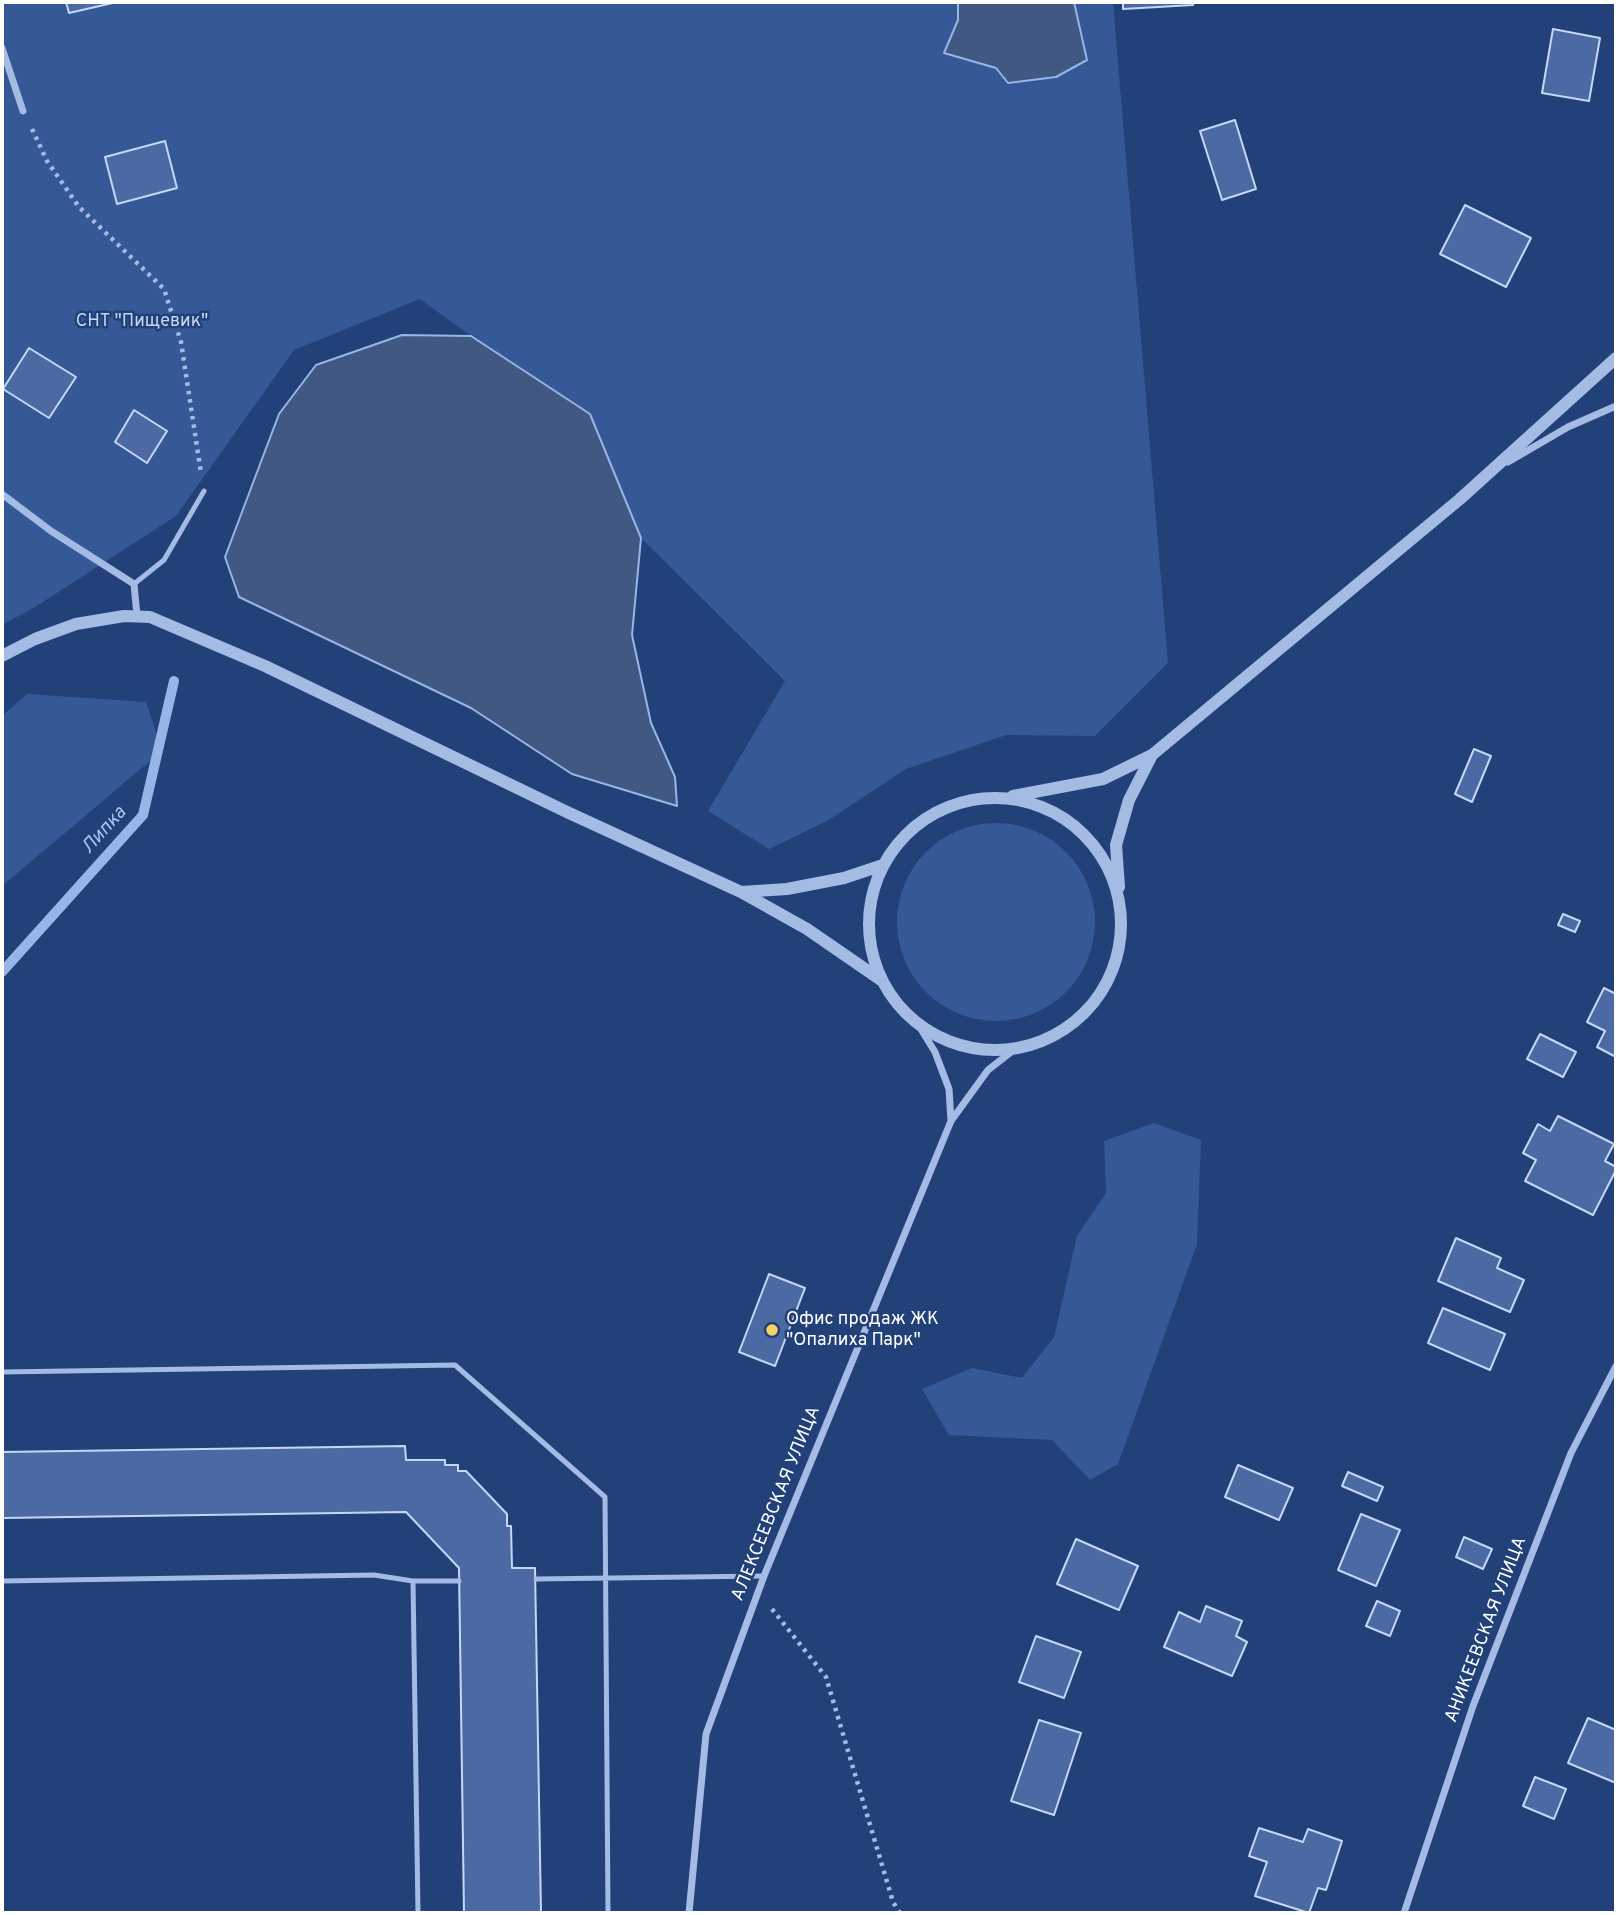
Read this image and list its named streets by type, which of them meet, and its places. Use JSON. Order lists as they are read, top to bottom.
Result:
{
  "streets": {
    "street": ["АЛЕКСЕЕВСКАЯ УЛИЦА", "АНИКЕЕВСКАЯ УЛИЦА"]
  },
  "water": ["Липка"],
  "parks": ["СНТ \"Пищевик\""],
  "places": ["Офис продаж ЖК \"Опалиха Парк\""]
}
